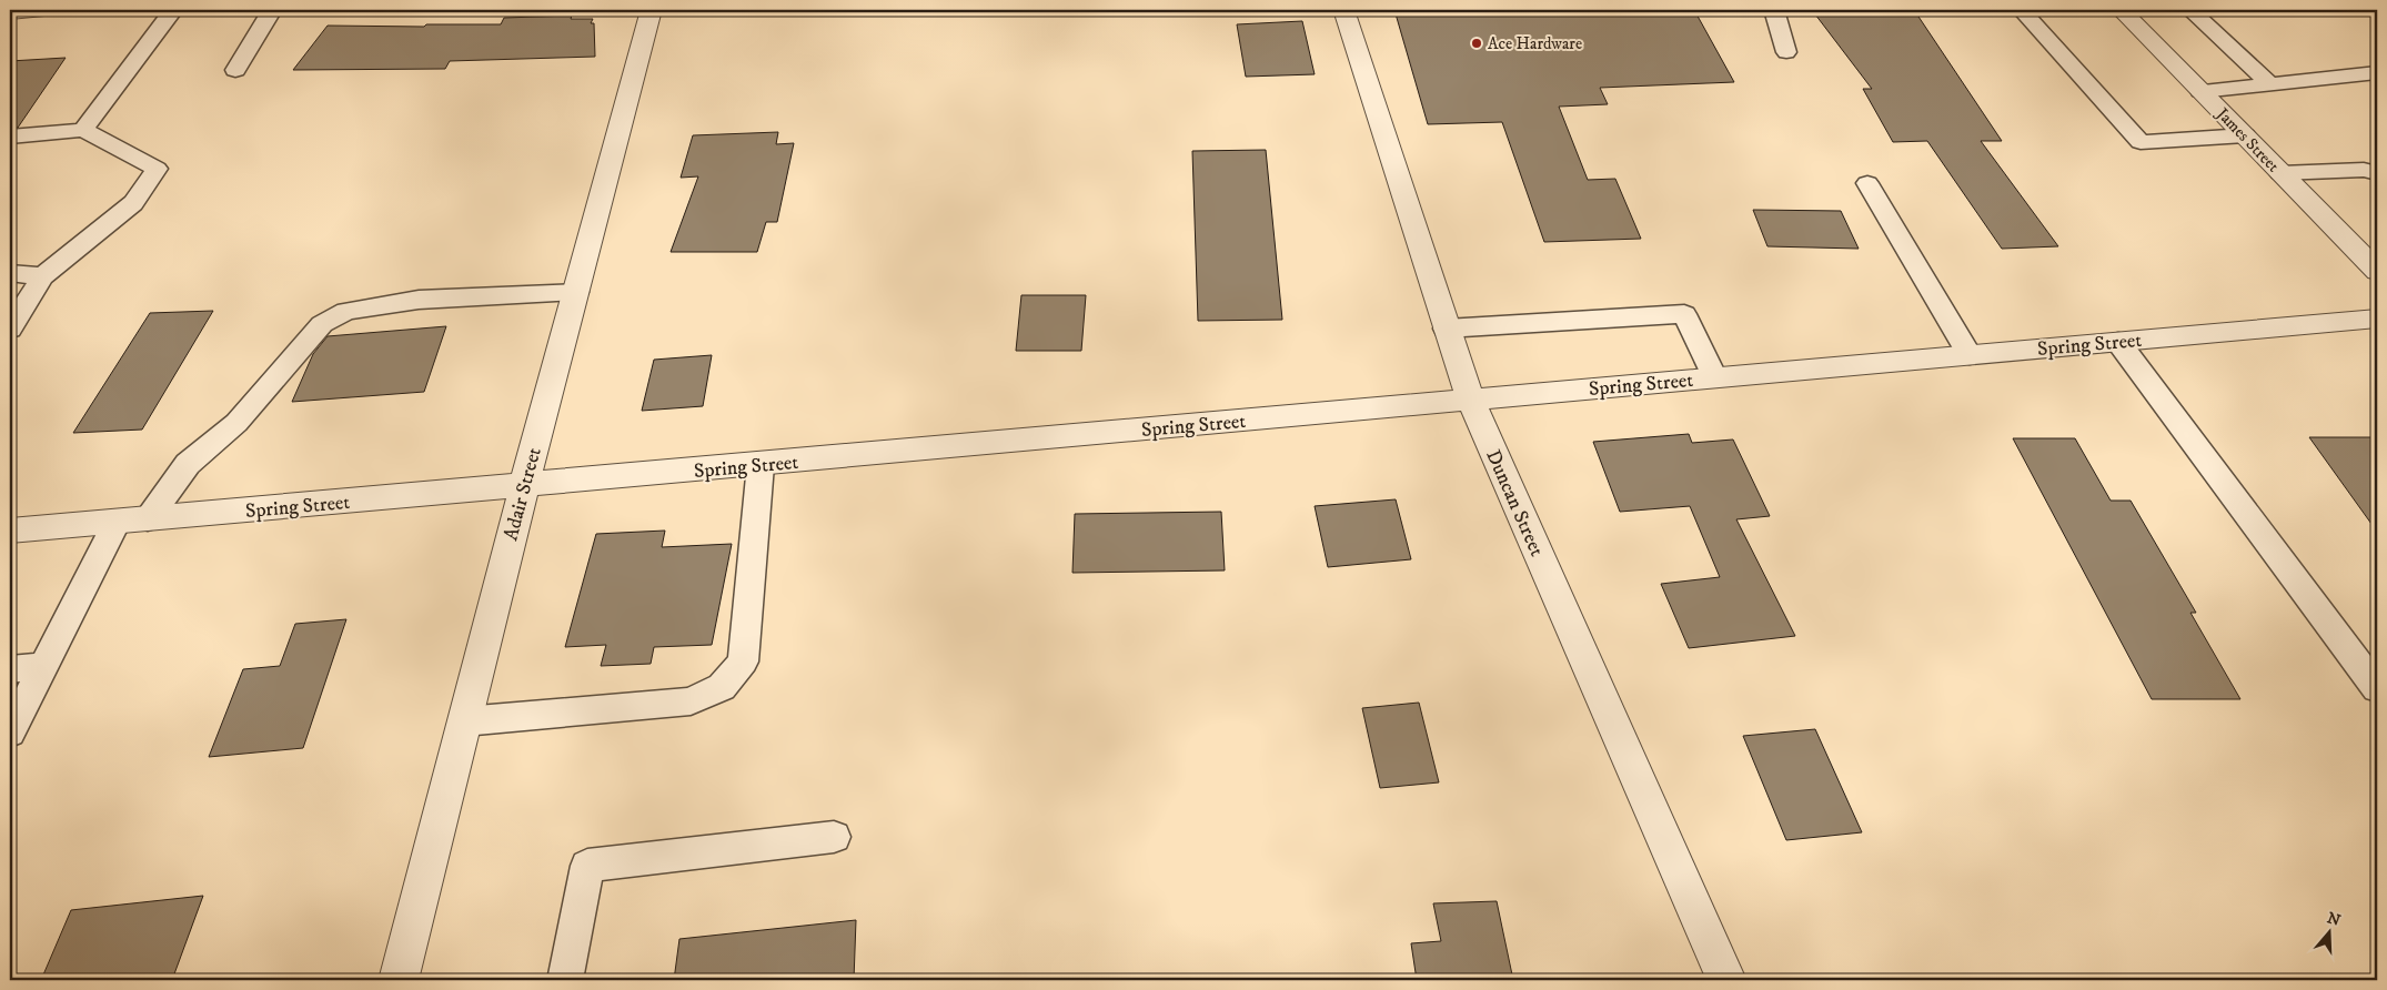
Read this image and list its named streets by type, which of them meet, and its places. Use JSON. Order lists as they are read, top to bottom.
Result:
{
  "streets": {
    "street": [
      "James Street",
      "Spring Street",
      "Adair Street",
      "Duncan Street"
    ]
  },
  "crossings": [
    ["Spring Street", "Adair Street"],
    ["Spring Street", "Duncan Street"]
  ],
  "places": ["Ace Hardware"],
  "north": "top"
}
